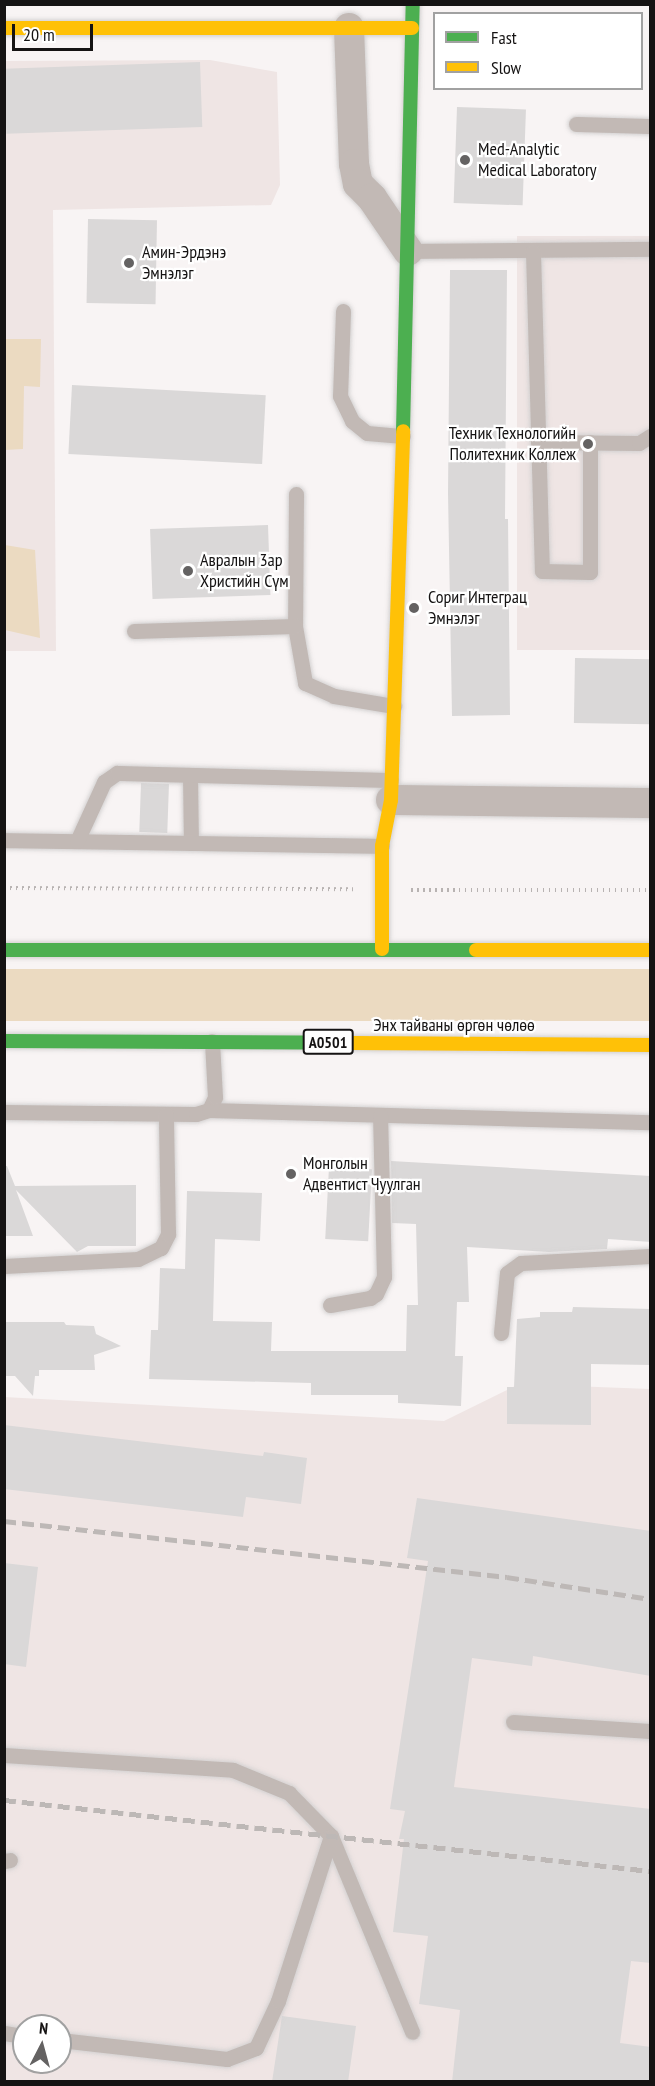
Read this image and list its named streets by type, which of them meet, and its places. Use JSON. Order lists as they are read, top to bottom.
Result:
{
  "streets": {
    "main road": ["Энх тайваны өргөн чөлөө", "A0501"]
  },
  "places": [
    "Med-Analytic Medical Laboratory",
    "Амин-Эрдэнэ Эмнэлэг",
    "Техник Технологийн Политехник Коллеж",
    "Авралын 3ар Христийн Сүм",
    "Сориг Интеграц Эмнэлэг",
    "Монголын Адвентист Чуулган"
  ],
  "legend": ["Fast", "Slow"],
  "scale_bar": "20 m",
  "north": "top"
}
